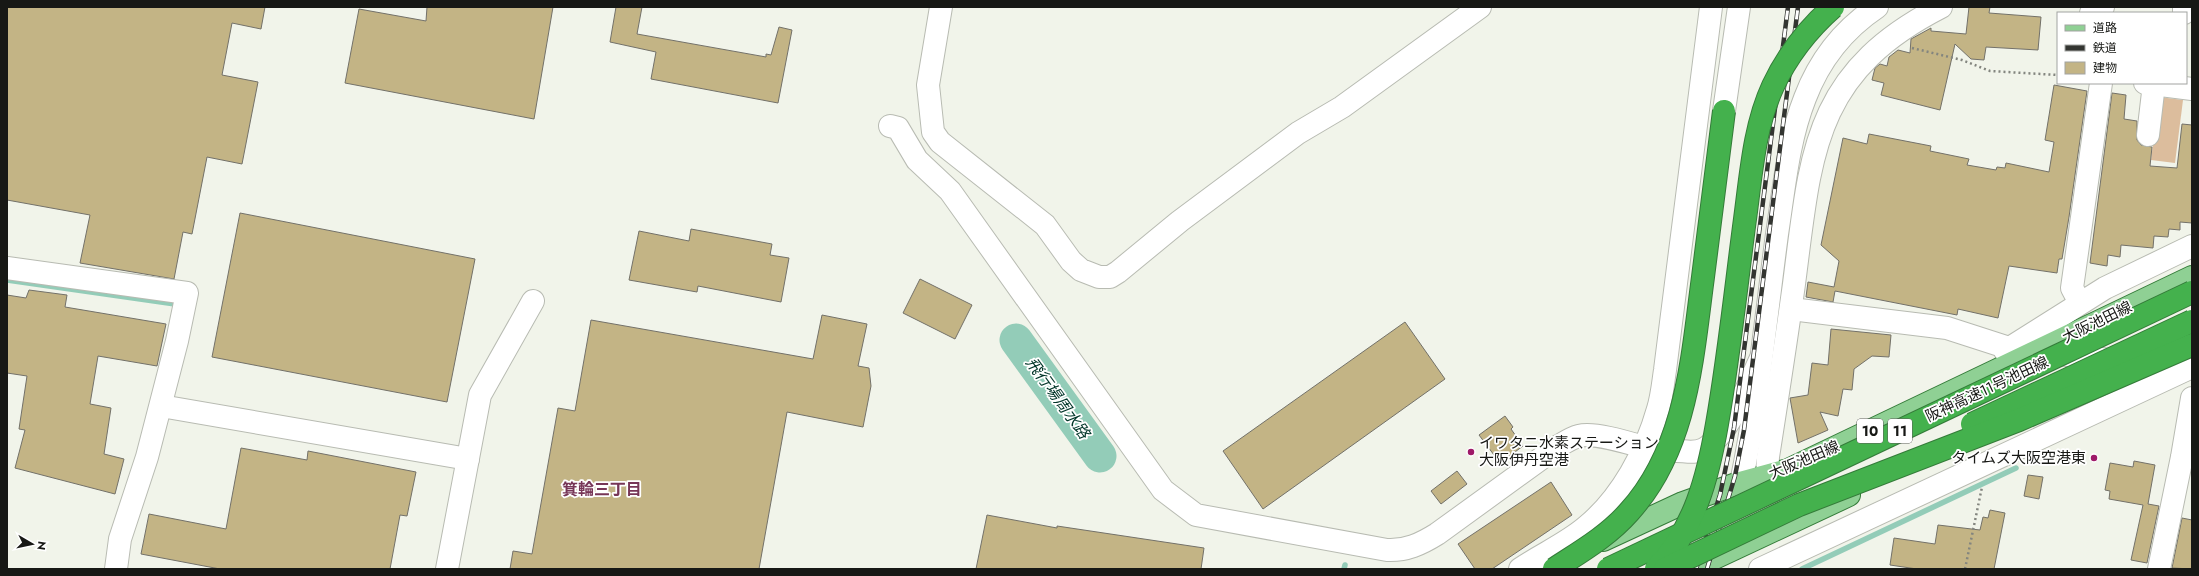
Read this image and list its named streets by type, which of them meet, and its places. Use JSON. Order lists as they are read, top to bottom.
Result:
{
  "streets": {
    "highway": ["阪神高速11号池田線", "11"],
    "main road": ["大阪池田線", "10"]
  },
  "districts": ["箕輪三丁目"],
  "water": ["飛行場周水路"],
  "places": ["イワタニ水素ステーション 大阪伊丹空港", "タイムズ大阪空港東"],
  "legend": ["道路", "鉄道", "建物"],
  "north": "right"
}
